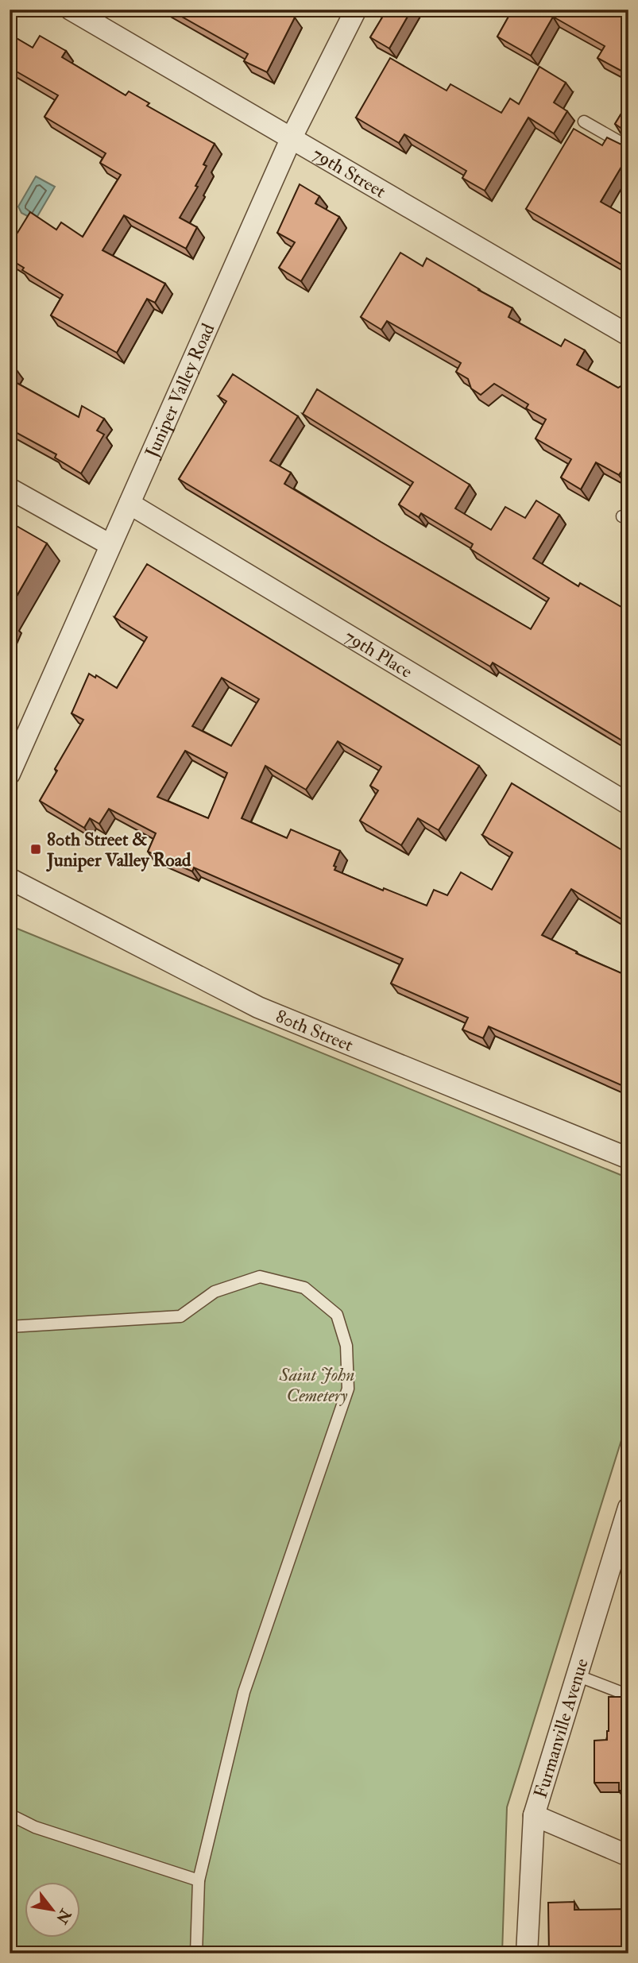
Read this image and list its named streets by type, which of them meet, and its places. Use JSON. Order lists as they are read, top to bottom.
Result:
{
  "streets": {
    "street": [
      "79th Street",
      "Juniper Valley Road",
      "79th Place",
      "80th Street",
      "Furmanville Avenue"
    ]
  },
  "crossings": [
    ["79th Street", "Juniper Valley Road"],
    ["Juniper Valley Road", "79th Place"]
  ],
  "parks": ["Saint John Cemetery"],
  "places": {
    "transit": ["80th Street & Juniper Valley Road"]
  },
  "north": "bottom right"
}
